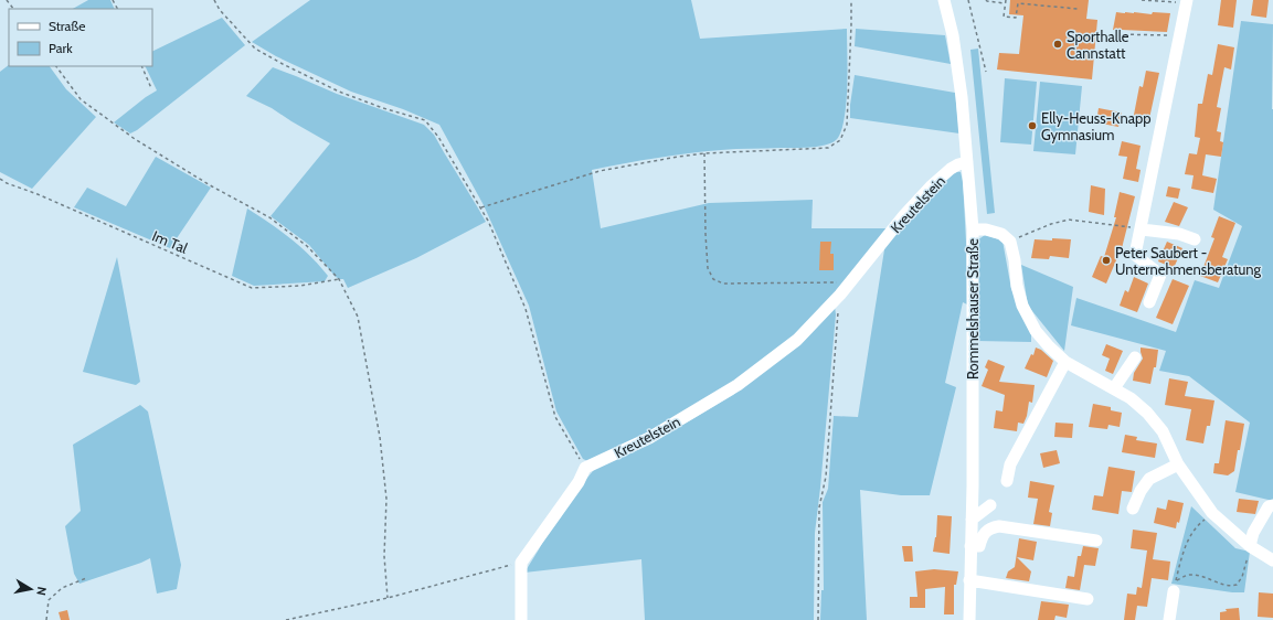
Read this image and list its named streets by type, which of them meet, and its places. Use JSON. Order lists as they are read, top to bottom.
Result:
{
  "streets": {
    "street": ["Kreutelstein", "Rommelshauser Straße"],
    "path": ["Im Tal"]
  },
  "crossings": [
    ["Kreutelstein", "Rommelshauser Straße"]
  ],
  "places": ["Sporthalle Cannstatt", "Elly-Heuss-Knapp Gymnasium", "Peter Saubert - Unternehmensberatung"],
  "legend": ["Straße", "Park"],
  "north": "right"
}
